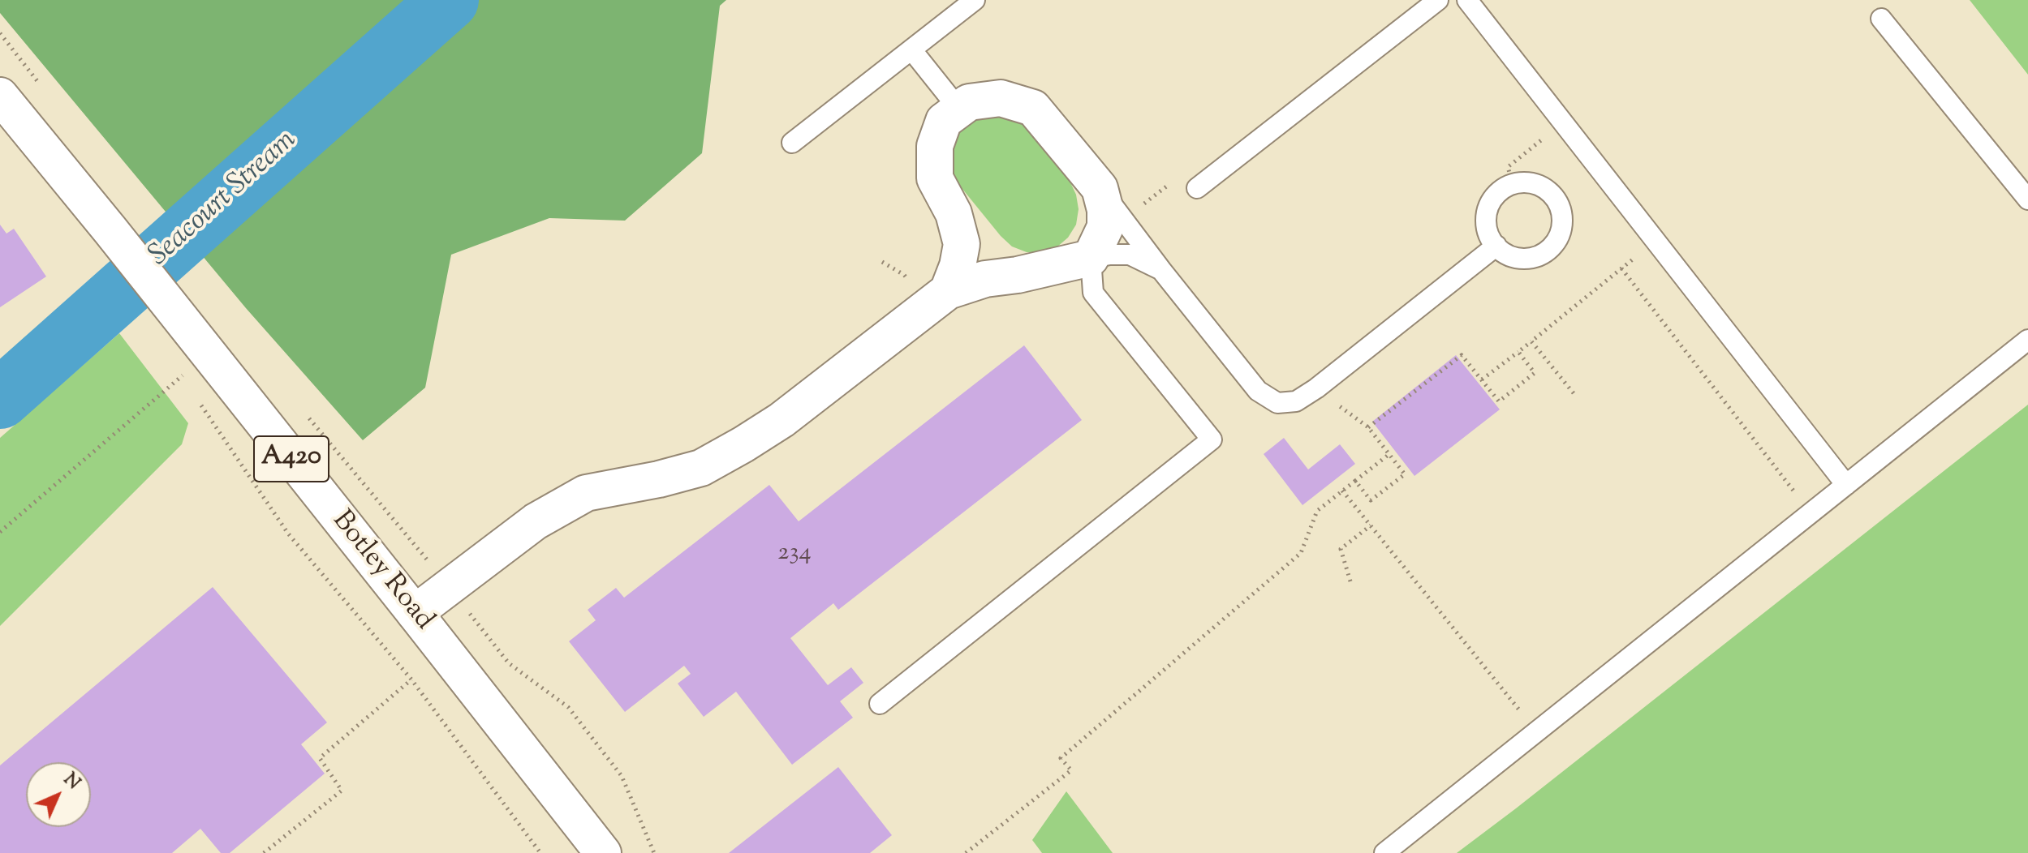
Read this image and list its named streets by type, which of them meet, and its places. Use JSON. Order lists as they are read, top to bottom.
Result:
{
  "streets": {
    "street": ["A420", "Botley Road"]
  },
  "water": ["Seacourt Stream"],
  "house_numbers": ["234"],
  "north": "top right"
}
